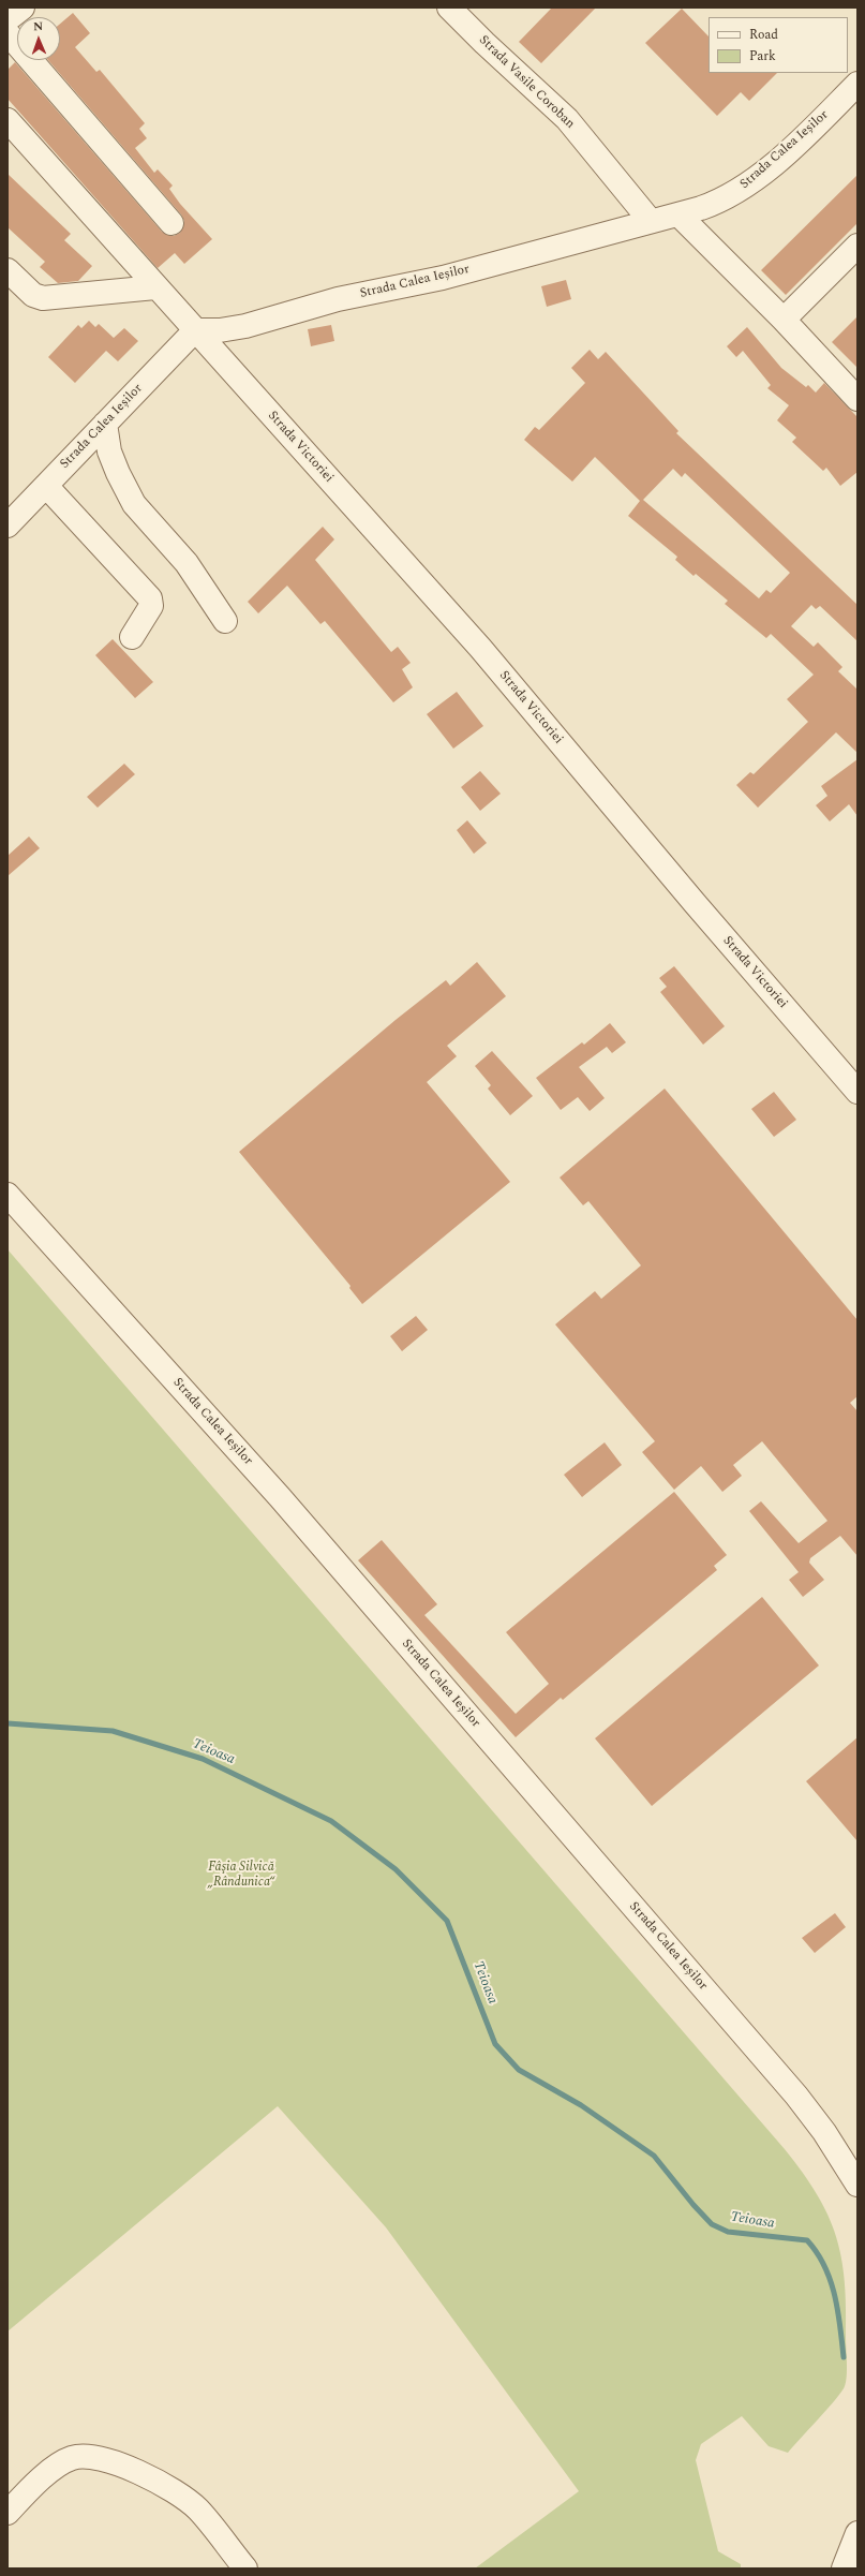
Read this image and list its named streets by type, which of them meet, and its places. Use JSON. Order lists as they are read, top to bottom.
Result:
{
  "streets": {
    "street": ["Strada Vasile Coroban", "Strada Calea Ieșilor", "Strada Victoriei"]
  },
  "crossings": [
    ["Strada Vasile Coroban", "Strada Calea Ieșilor"],
    ["Strada Calea Ieșilor", "Strada Victoriei"]
  ],
  "water": ["Teioasa"],
  "parks": ["Fâşia Silvică „Rândunica“"],
  "legend": ["Road", "Park"],
  "north": "top"
}
